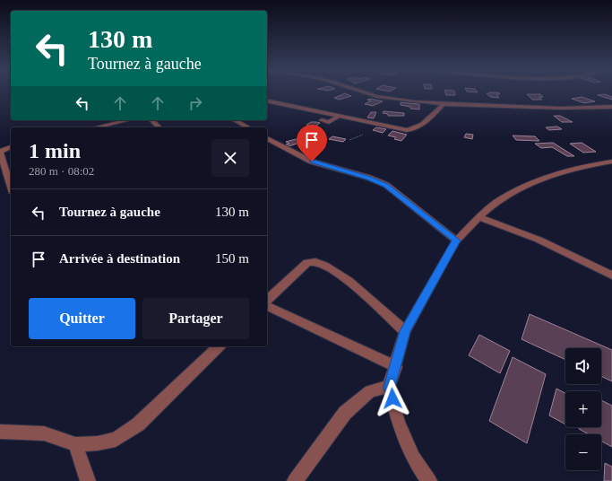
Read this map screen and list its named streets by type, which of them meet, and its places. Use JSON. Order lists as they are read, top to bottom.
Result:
{
  "page": {
    "turn": ["130 m", "Tournez à gauche"],
    "heading": ["1 min", "280 m · 08:02"],
    "list": [
      {
        "name": "Tournez à gauche",
        "value": "130 m"
      },
      {
        "name": "Arrivée à destination",
        "value": "150 m"
      }
    ],
    "buttons": ["Quitter", "Partager"],
    "map_buttons": ["+", "−"]
  }
}
